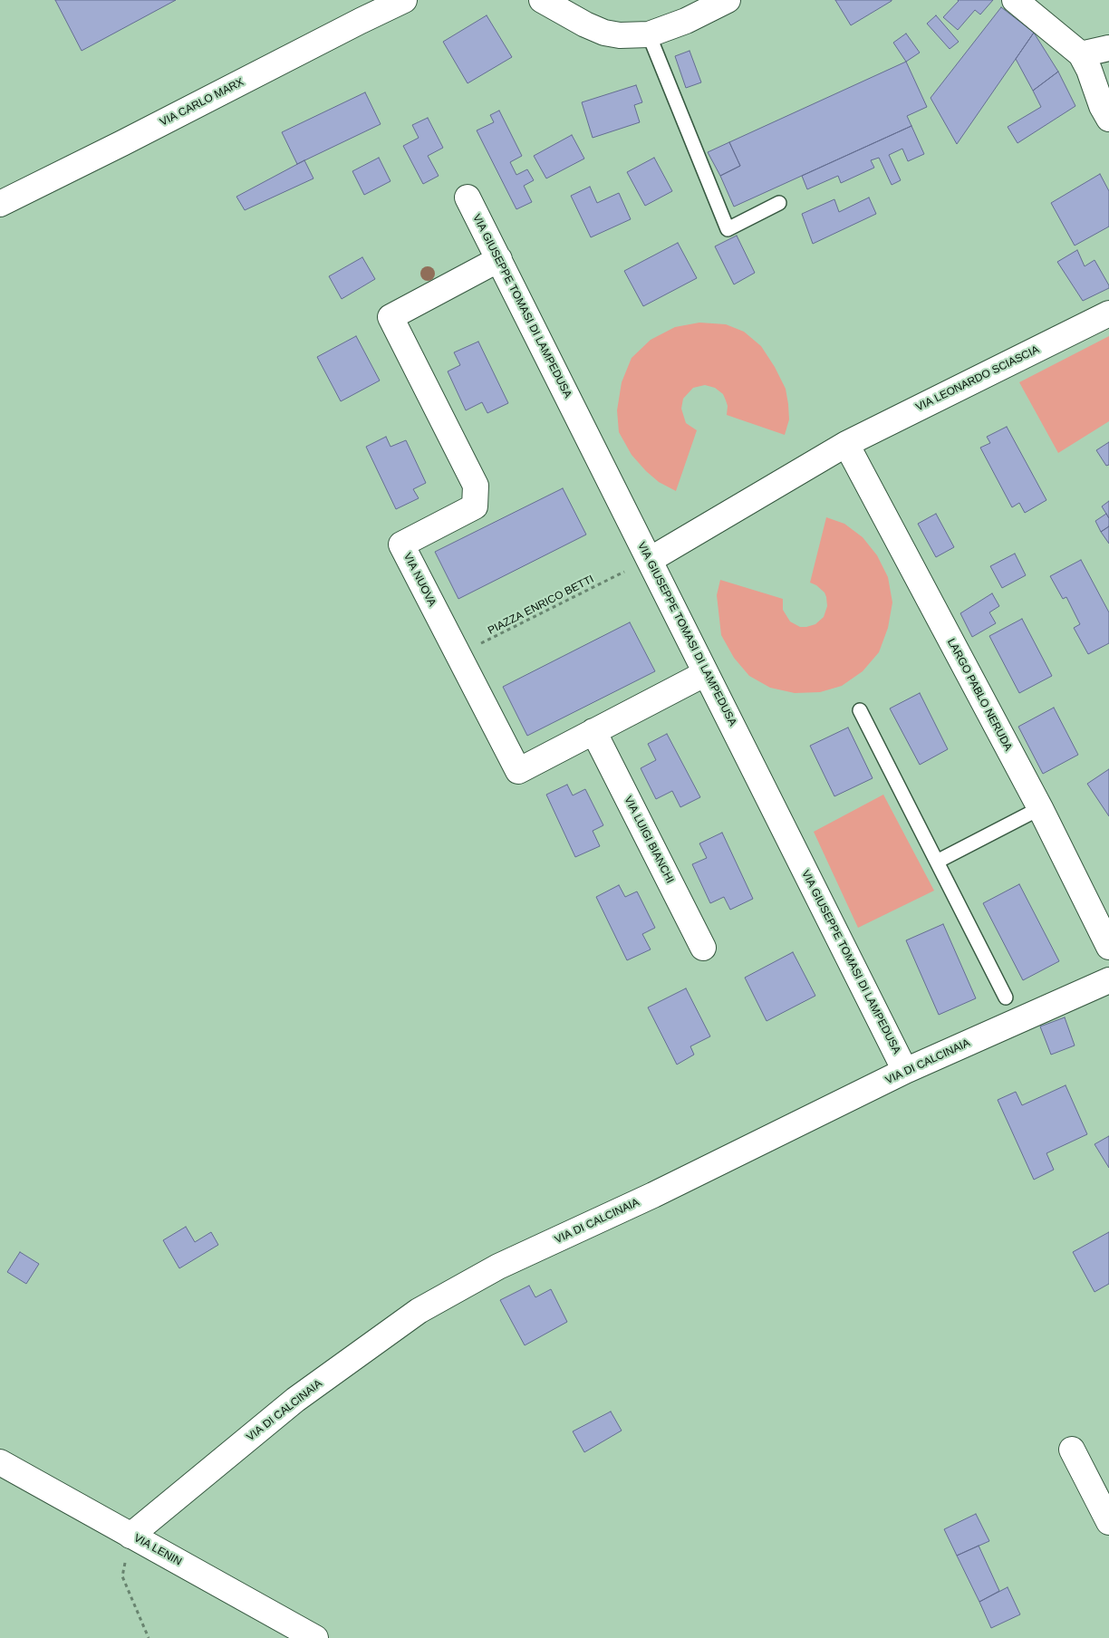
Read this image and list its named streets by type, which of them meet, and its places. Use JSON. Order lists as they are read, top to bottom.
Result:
{
  "streets": {
    "street": [
      "VIA CARLO MARX",
      "VIA GIUSEPPE TOMASI DI LAMPEDUSA",
      "VIA LEONARDO SCIASCIA",
      "VIA NUOVA",
      "LARGO PABLO NERUDA",
      "VIA LUIGI BIANCHI",
      "VIA DI CALCINAIA",
      "VIA LENIN"
    ],
    "path": ["PIAZZA ENRICO BETTI"]
  },
  "crossings": [
    ["VIA GIUSEPPE TOMASI DI LAMPEDUSA", "VIA LEONARDO SCIASCIA"],
    ["VIA GIUSEPPE TOMASI DI LAMPEDUSA", "VIA NUOVA"],
    ["VIA GIUSEPPE TOMASI DI LAMPEDUSA", "PIAZZA ENRICO BETTI"],
    ["VIA GIUSEPPE TOMASI DI LAMPEDUSA", "VIA DI CALCINAIA"],
    ["VIA LEONARDO SCIASCIA", "PIAZZA ENRICO BETTI"],
    ["VIA LEONARDO SCIASCIA", "LARGO PABLO NERUDA"],
    ["VIA NUOVA", "PIAZZA ENRICO BETTI"],
    ["VIA NUOVA", "VIA LUIGI BIANCHI"],
    ["VIA DI CALCINAIA", "VIA LENIN"]
  ]
}
